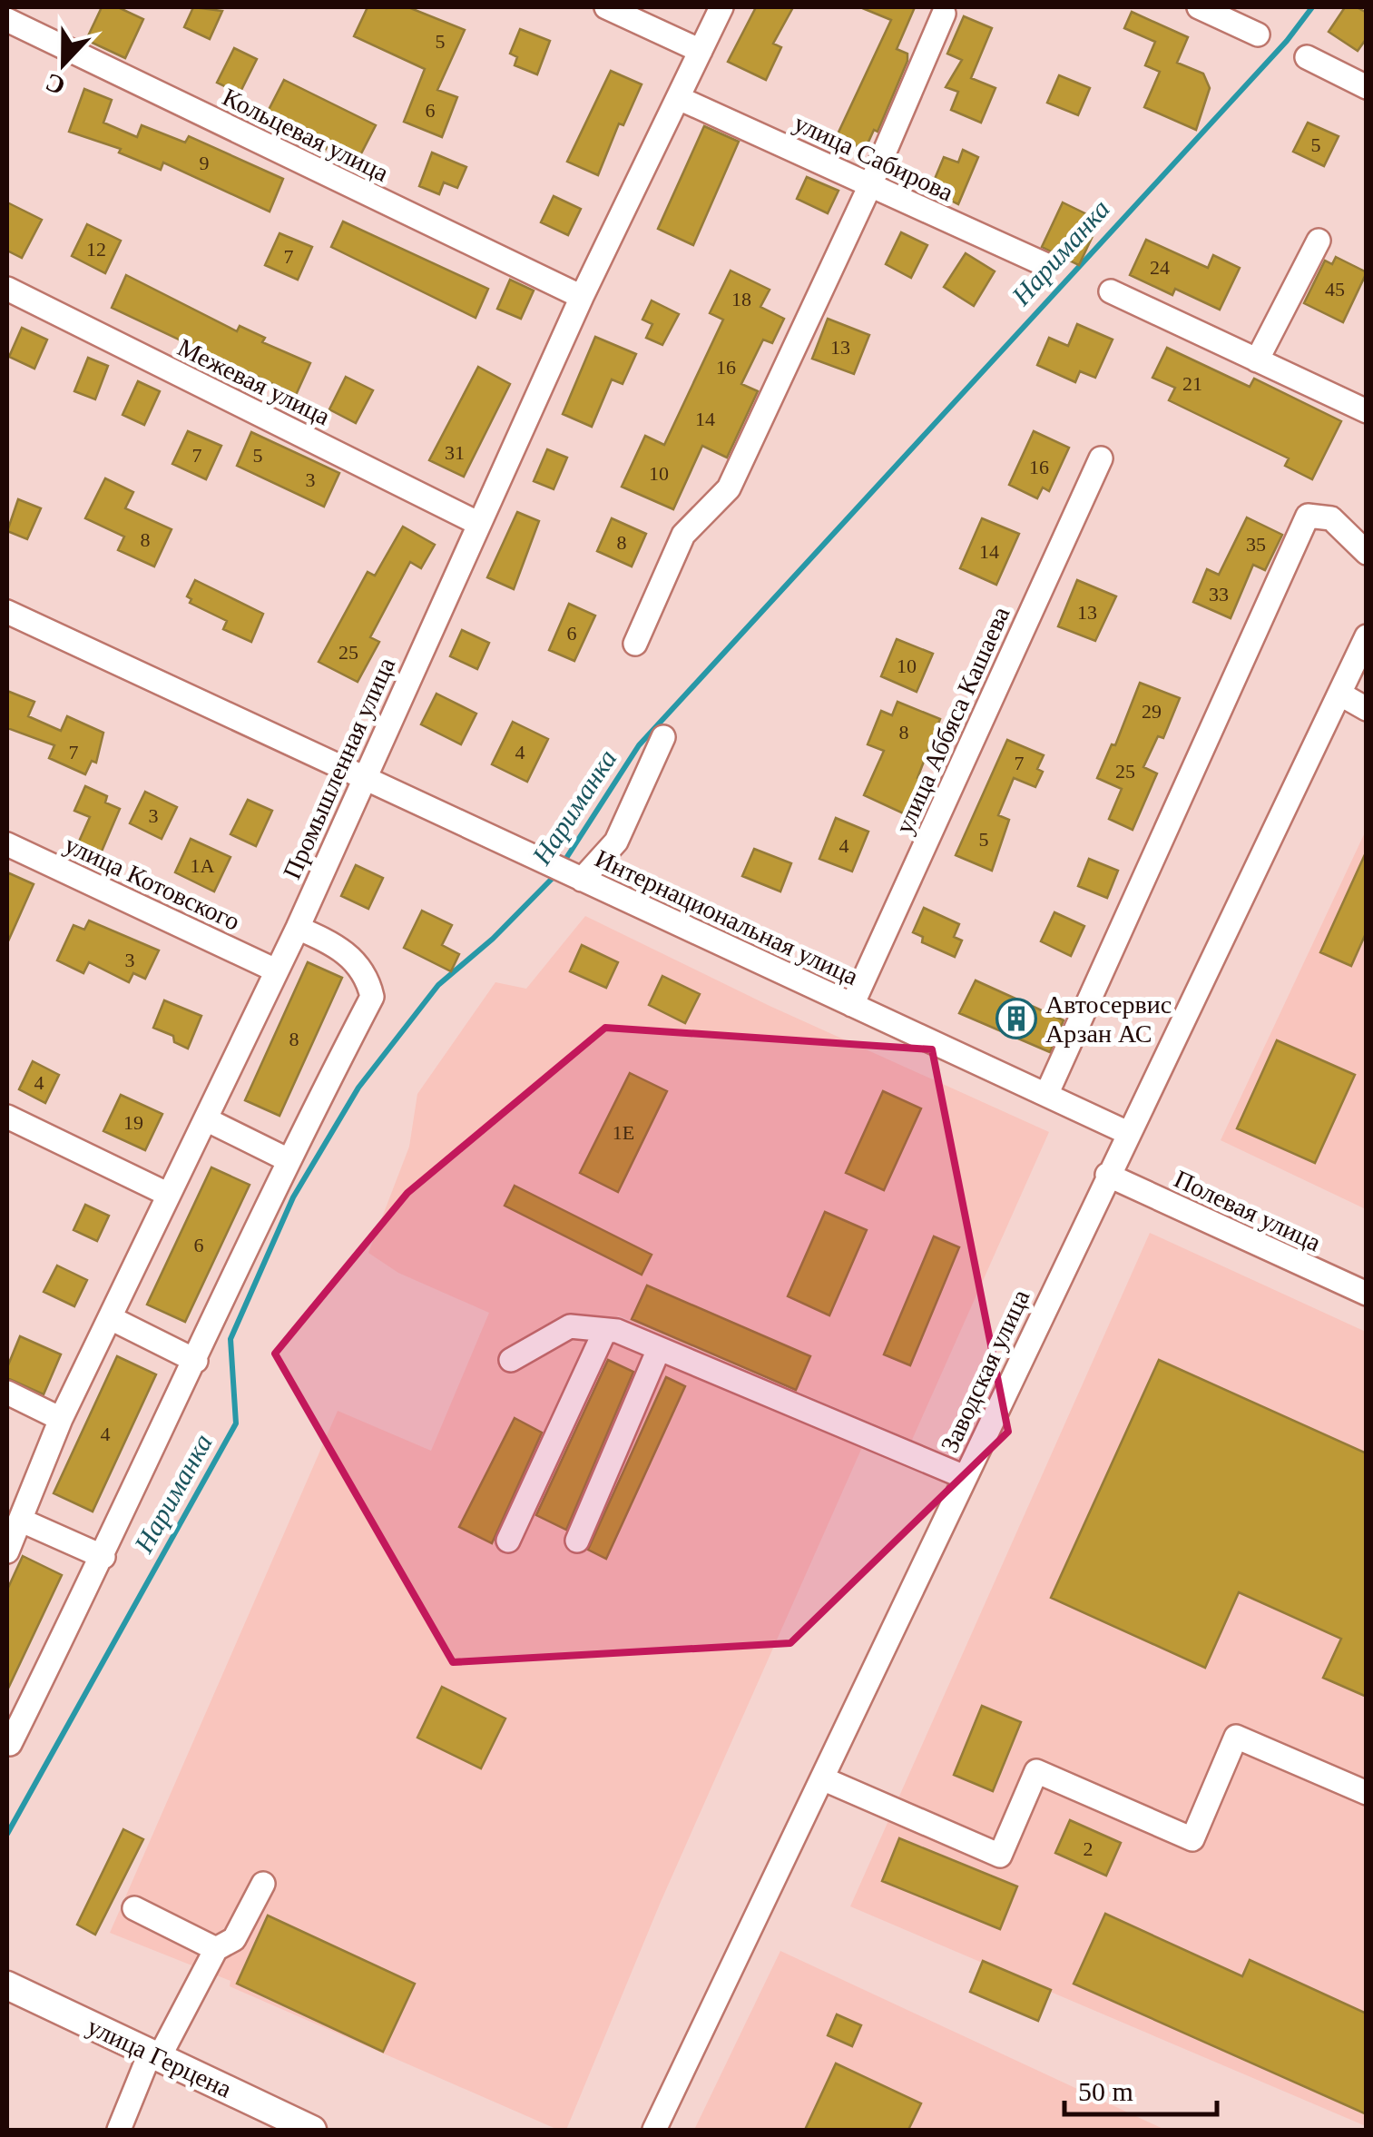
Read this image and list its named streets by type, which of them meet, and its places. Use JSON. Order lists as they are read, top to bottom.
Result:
{
  "streets": {
    "main road": ["улица Герцена"],
    "street": [
      "Кольцевая улица",
      "улица Сабирова",
      "Межевая улица",
      "улица Аббяса Кашаева",
      "Промышленная улица",
      "улица Котовского",
      "Интернациональная улица",
      "Полевая улица",
      "Заводская улица"
    ]
  },
  "crossings": [
    ["Кольцевая улица", "Промышленная улица"],
    ["улица Сабирова", "Промышленная улица"],
    ["Межевая улица", "Промышленная улица"],
    ["улица Аббяса Кашаева", "Интернациональная улица"],
    ["Промышленная улица", "улица Котовского"],
    ["Промышленная улица", "Интернациональная улица"],
    ["Интернациональная улица", "Заводская улица"],
    ["Полевая улица", "Заводская улица"]
  ],
  "water": ["Нариманка"],
  "places": {
    "building": ["Автосервис Арзан АС"]
  },
  "house_numbers": [
    "5",
    "6",
    "5",
    "9",
    "12",
    "7",
    "24",
    "45",
    "18",
    "13",
    "16",
    "21",
    "14",
    "31",
    "7",
    "5",
    "16",
    "10",
    "3",
    "8",
    "8",
    "35",
    "14",
    "33",
    "13",
    "6",
    "25",
    "10",
    "29",
    "8",
    "7",
    "4",
    "7",
    "25",
    "3",
    "5",
    "4",
    "1А",
    "3",
    "8",
    "4",
    "19",
    "1Е",
    "6",
    "4",
    "2"
  ],
  "scale_bar": "50 m",
  "north": "bottom"
}
